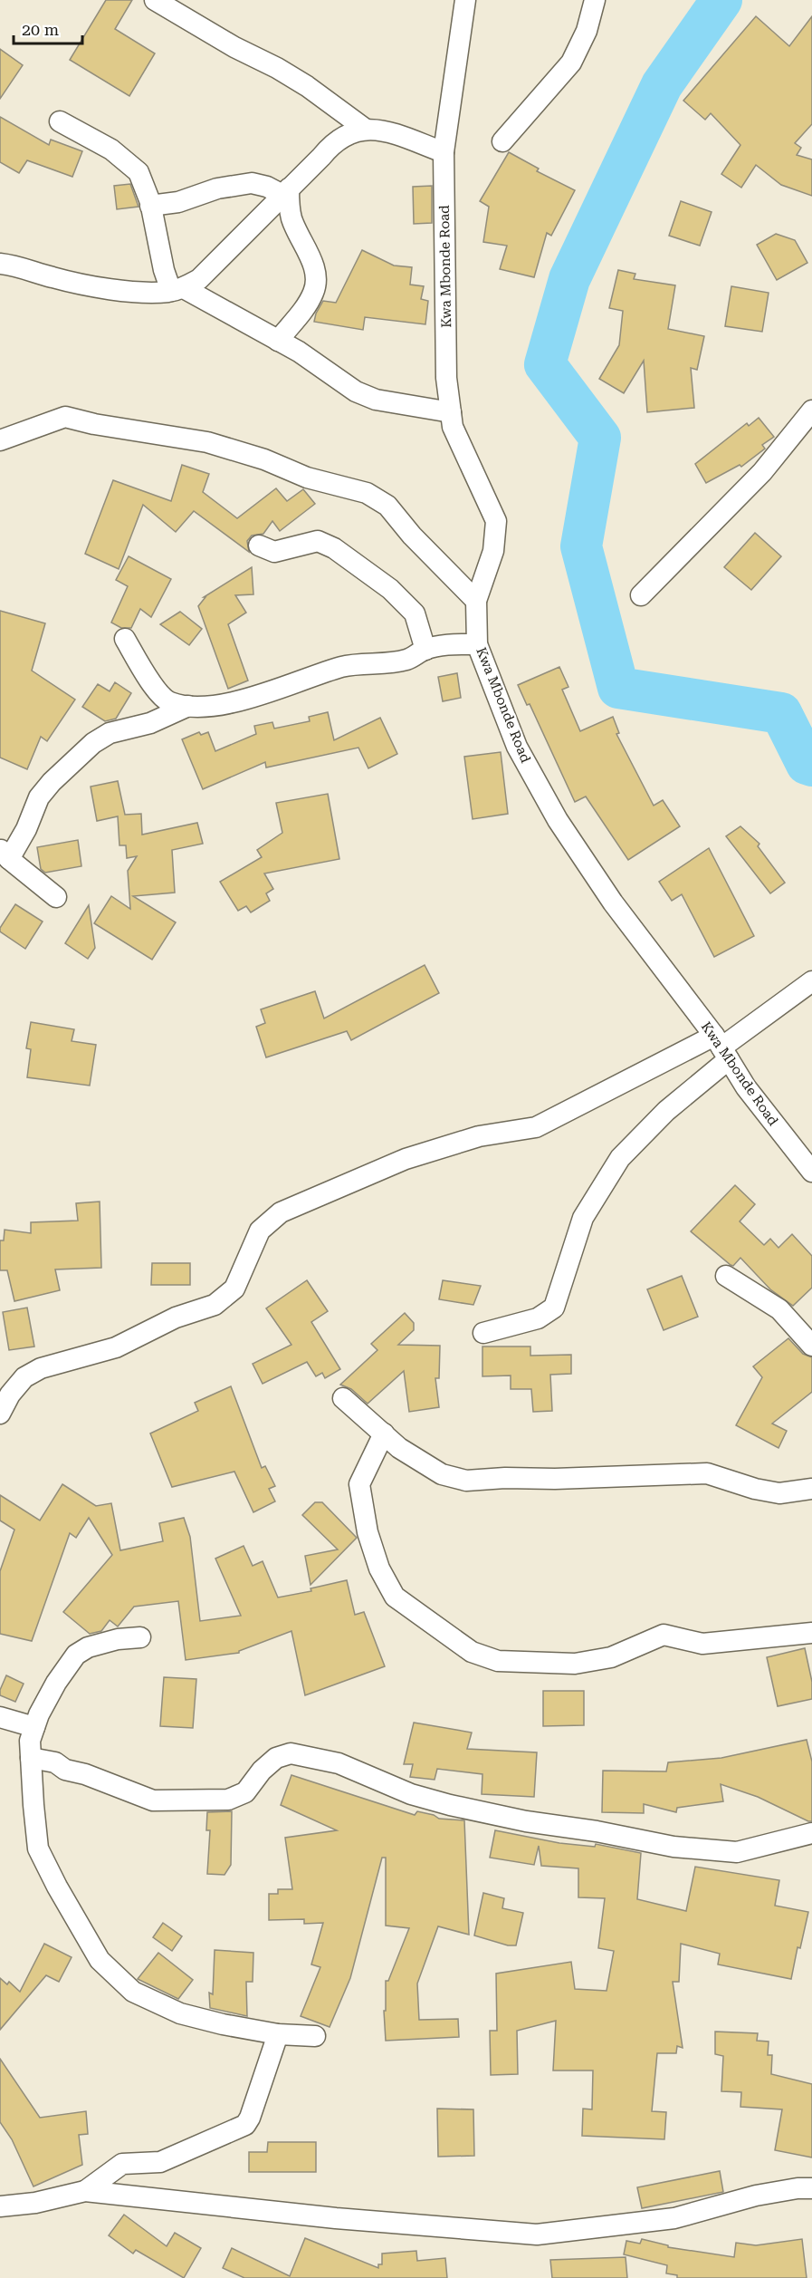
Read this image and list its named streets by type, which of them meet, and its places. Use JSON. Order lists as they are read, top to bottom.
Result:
{
  "streets": {
    "street": ["Kwa Mbonde Road"]
  },
  "scale_bar": "20 m"
}
